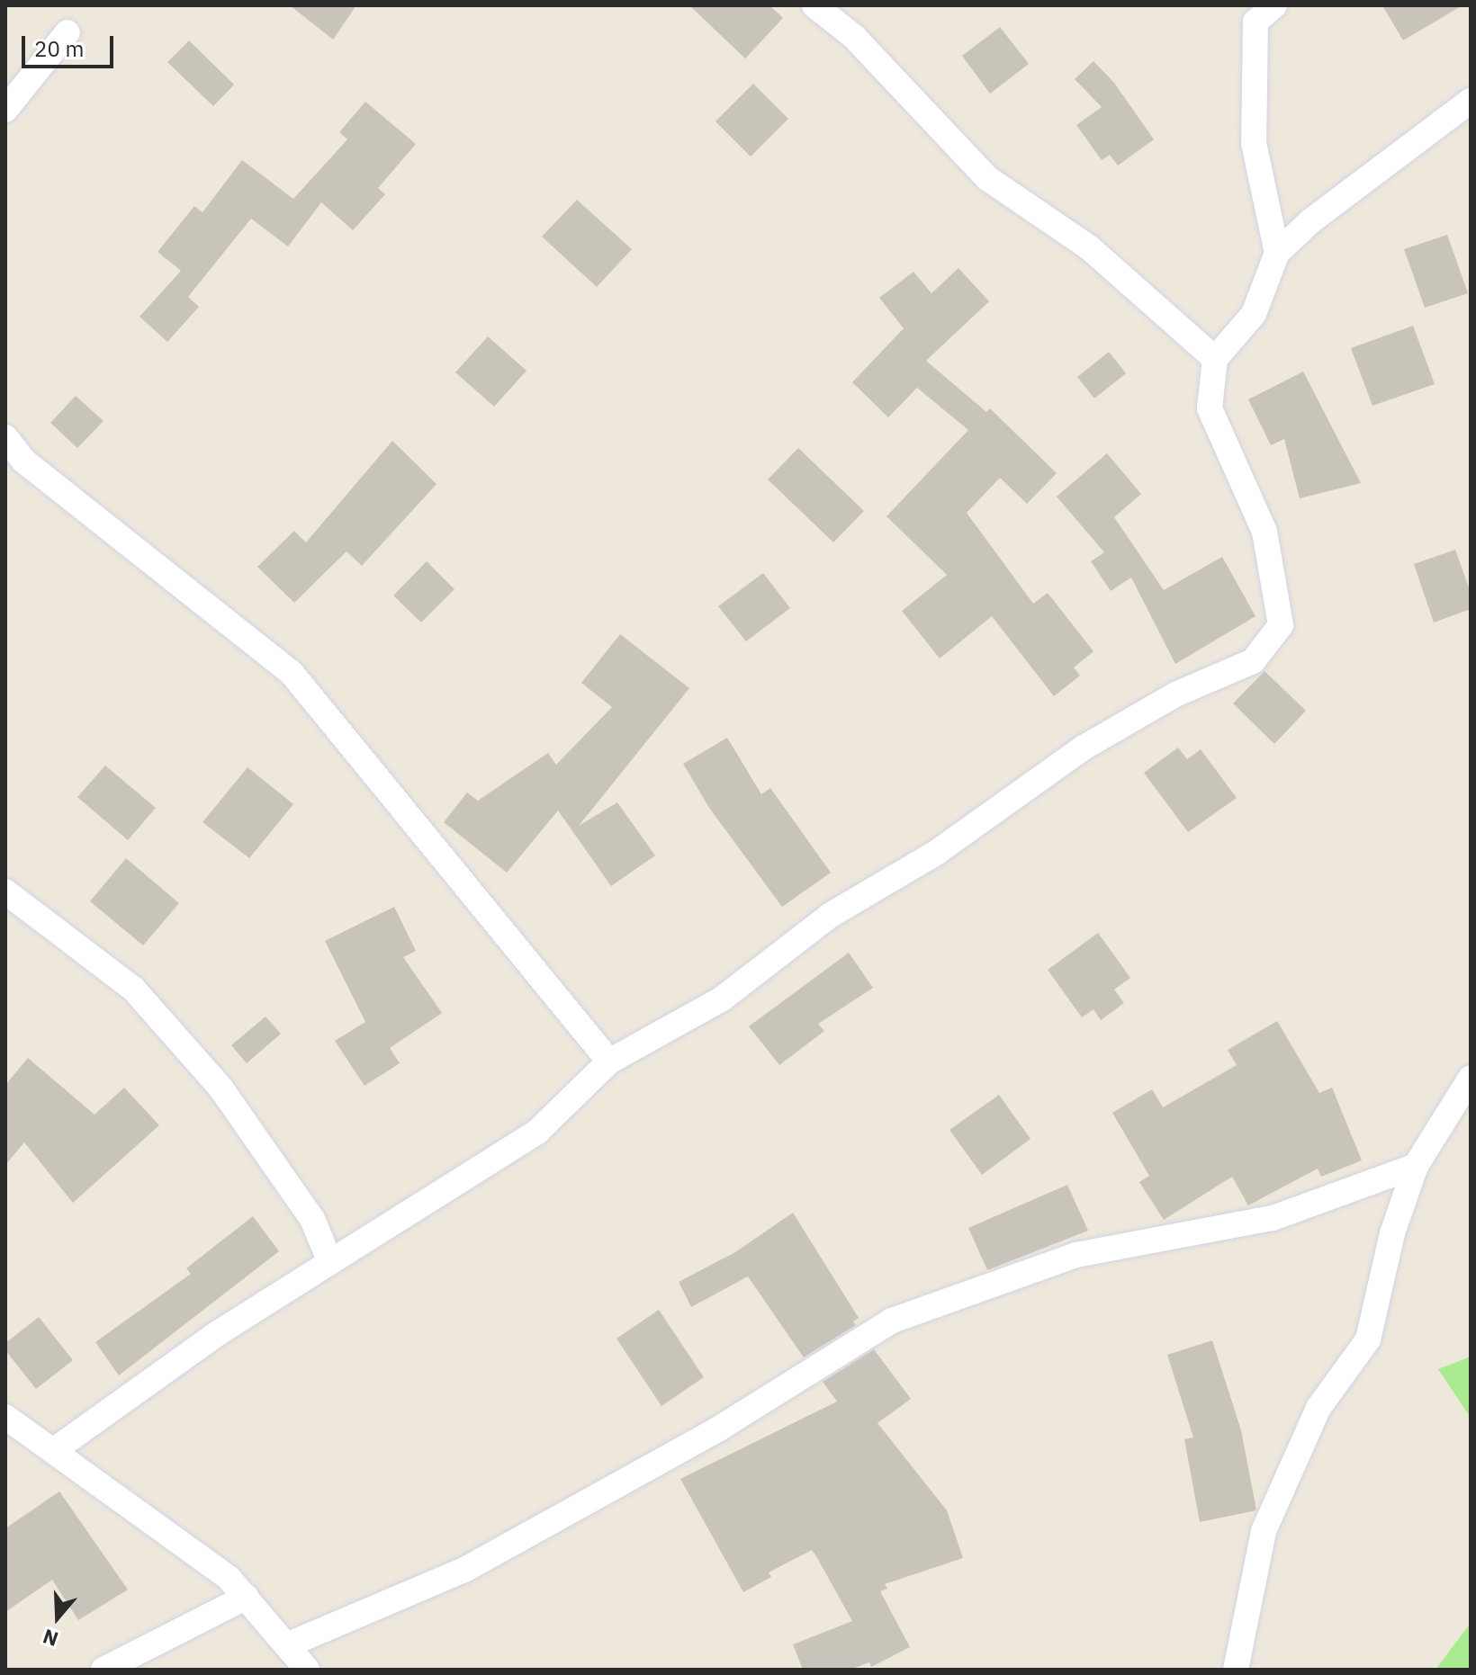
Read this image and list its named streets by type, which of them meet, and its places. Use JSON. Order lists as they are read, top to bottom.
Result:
{
  "scale_bar": "20 m",
  "north": "bottom"
}
